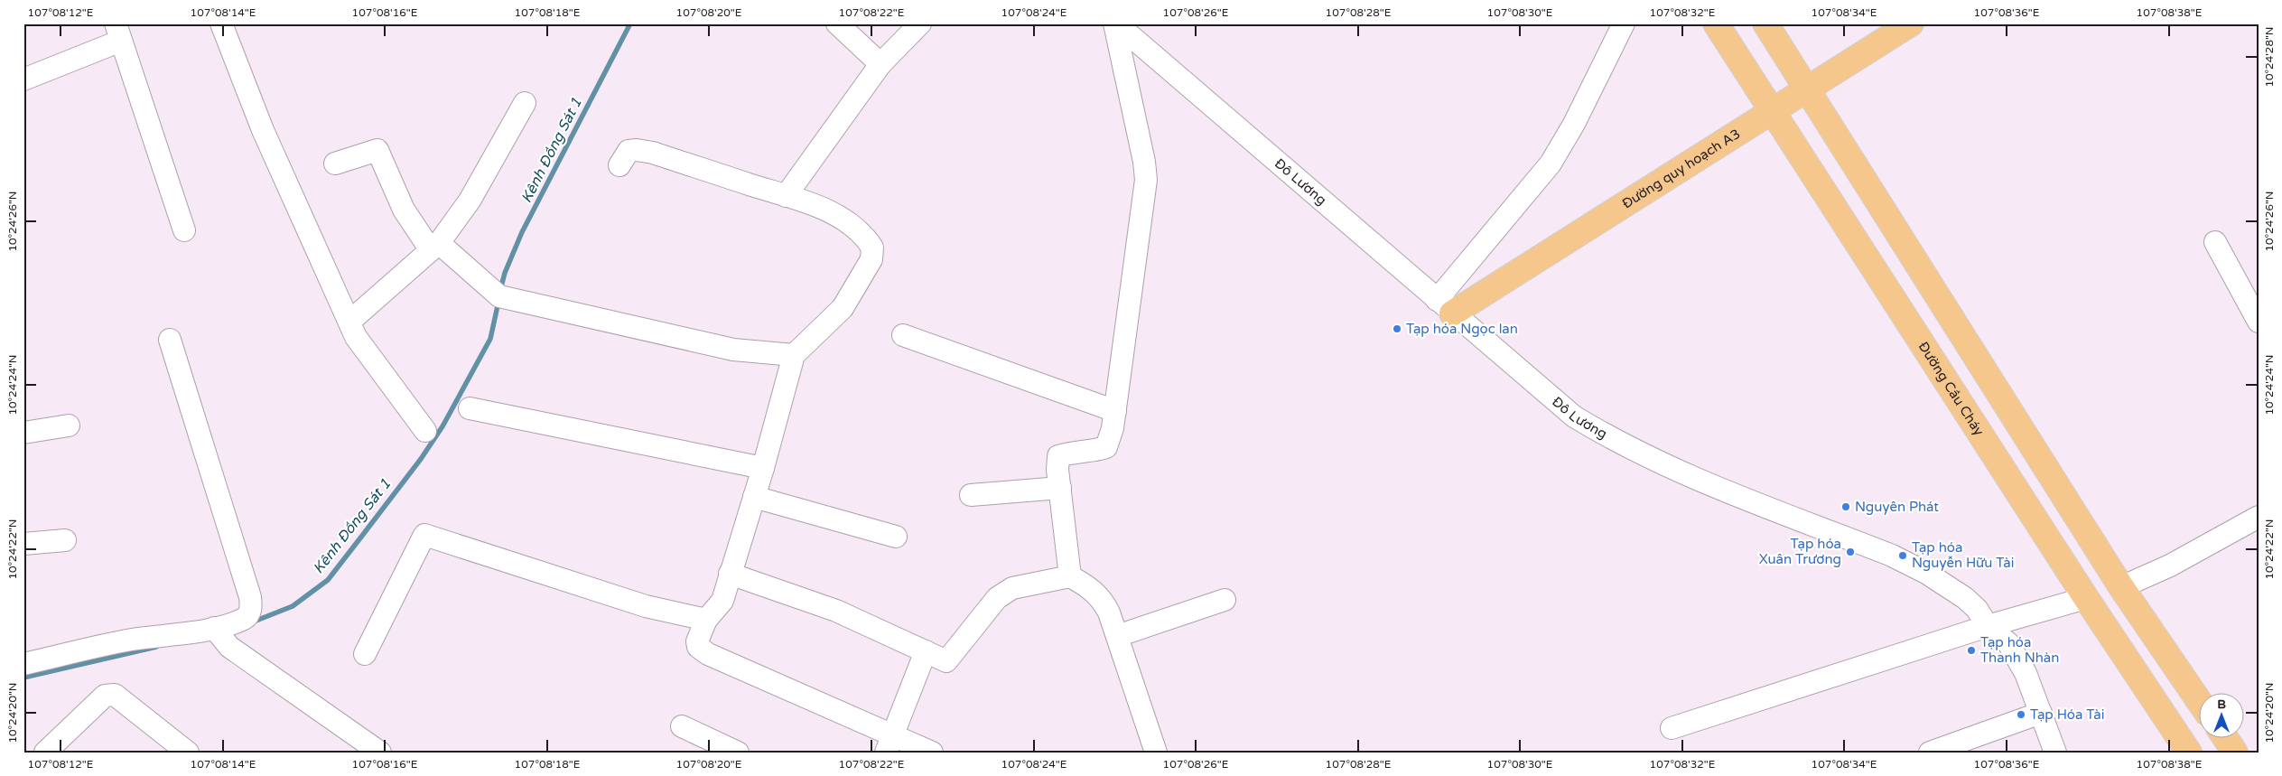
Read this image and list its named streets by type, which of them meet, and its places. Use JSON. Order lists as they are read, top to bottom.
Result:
{
  "streets": {
    "main road": ["Đường quy hoạch A3", "Đường Cầu Cháy"],
    "street": ["Đô Lương"]
  },
  "crossings": [
    ["Đường quy hoạch A3", "Đô Lương"],
    ["Đường quy hoạch A3", "Đường Cầu Cháy"]
  ],
  "water": ["Kênh Đồng Sát 1"],
  "places": [
    "Tạp hóa Ngọc lan",
    "Nguyên Phát",
    "Tạp hóa Xuân Trương",
    "Tạp hóa Nguyễn Hữu Tài",
    "Tạp hóa Thanh Nhàn",
    "Tạp Hóa Tài"
  ],
  "north": "top",
  "coordinates": [
    "107°08'12\"E",
    "107°08'14\"E",
    "107°08'16\"E",
    "107°08'18\"E",
    "107°08'20\"E",
    "107°08'22\"E",
    "107°08'24\"E",
    "107°08'26\"E",
    "107°08'28\"E",
    "107°08'30\"E",
    "107°08'32\"E",
    "107°08'34\"E",
    "107°08'36\"E",
    "107°08'38\"E",
    "10°24'28\"N",
    "10°24'26\"N",
    "10°24'24\"N",
    "10°24'22\"N",
    "10°24'20\"N"
  ]
}
